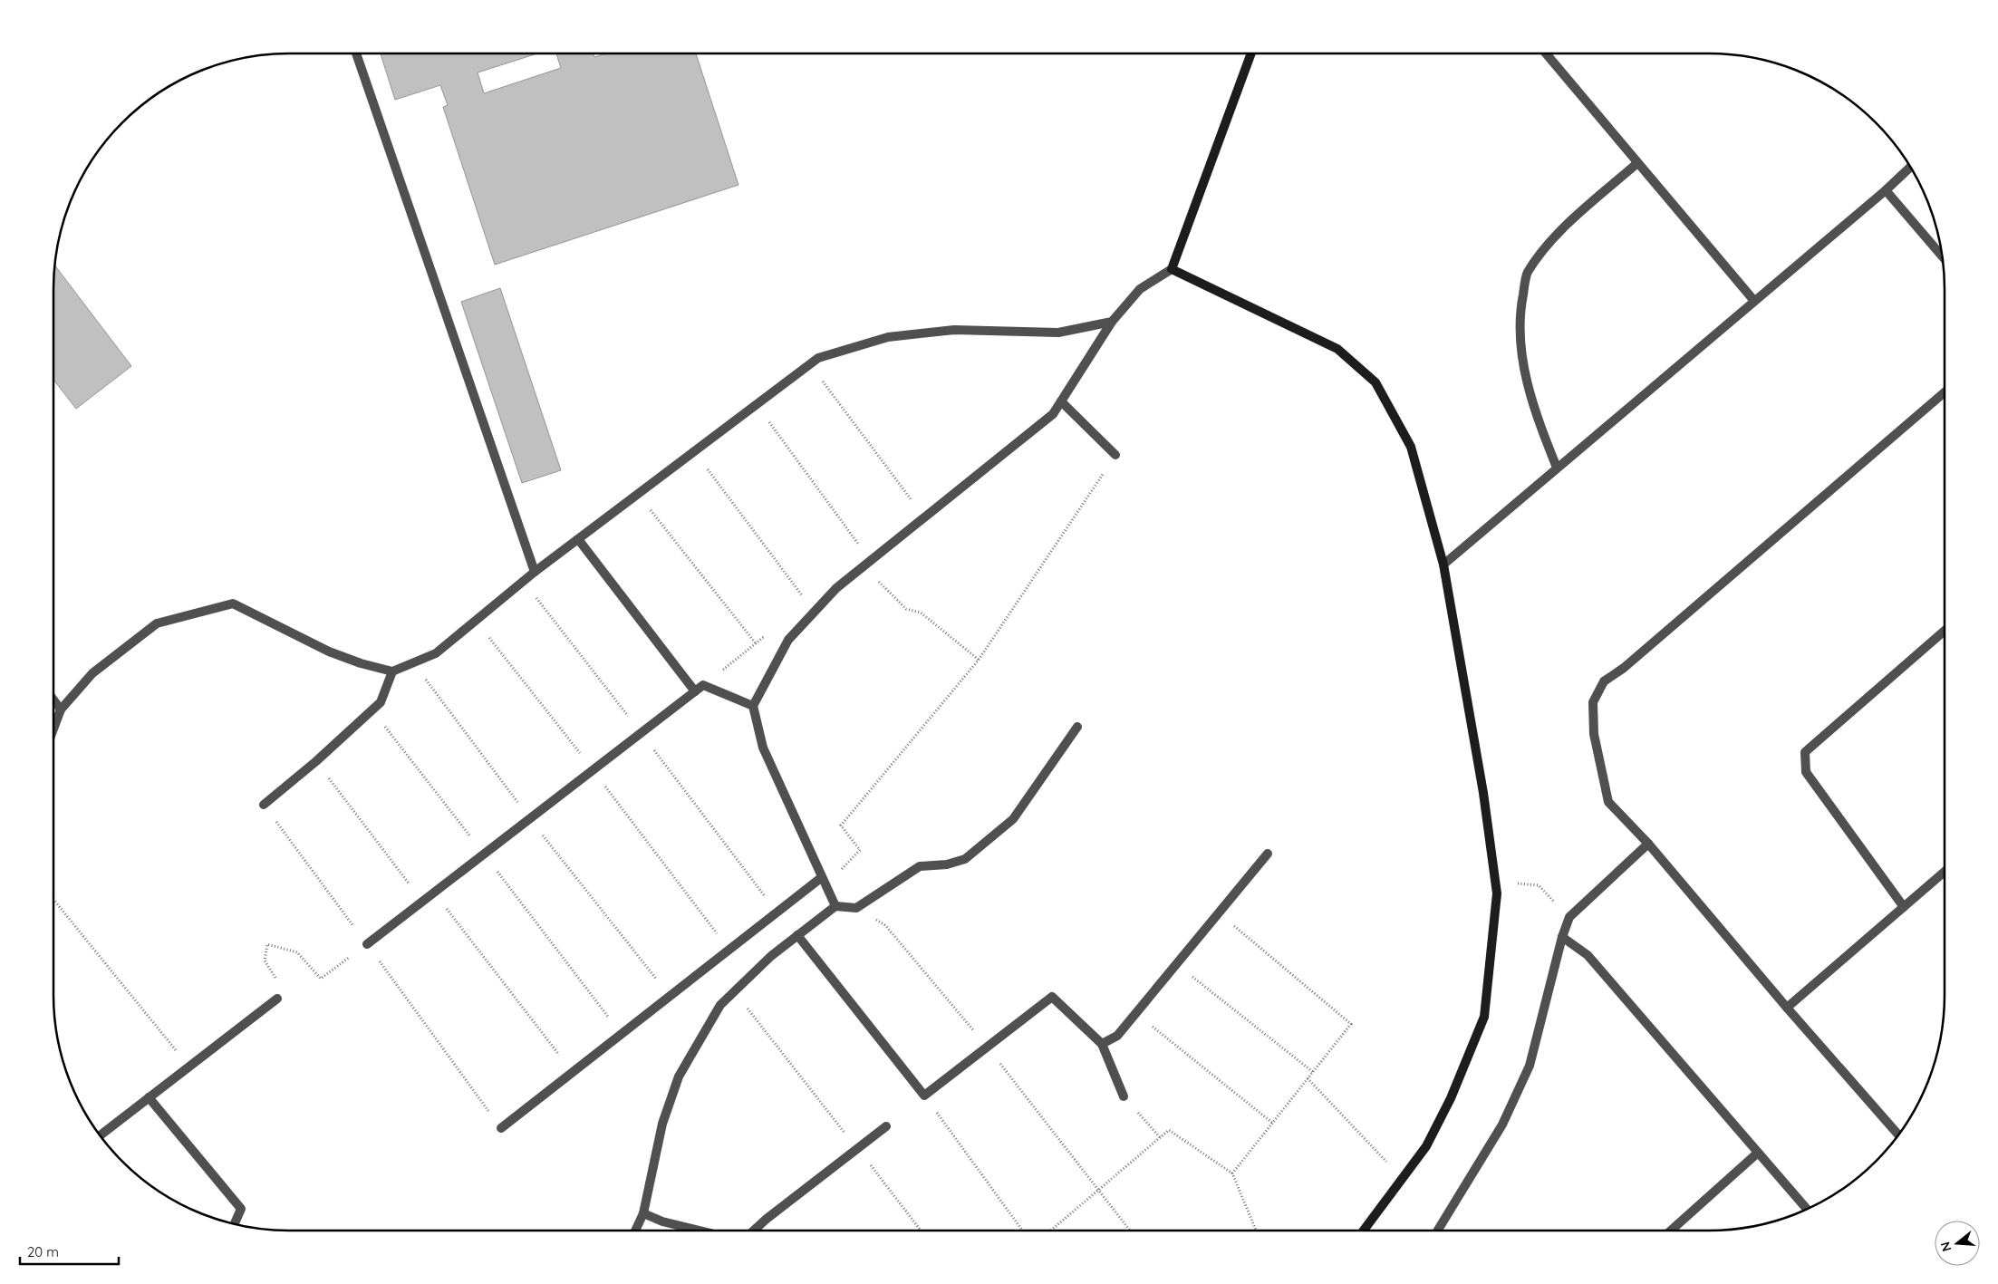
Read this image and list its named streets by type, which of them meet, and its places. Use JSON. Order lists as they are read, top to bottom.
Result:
{
  "scale_bar": "20 m",
  "north": "left"
}
